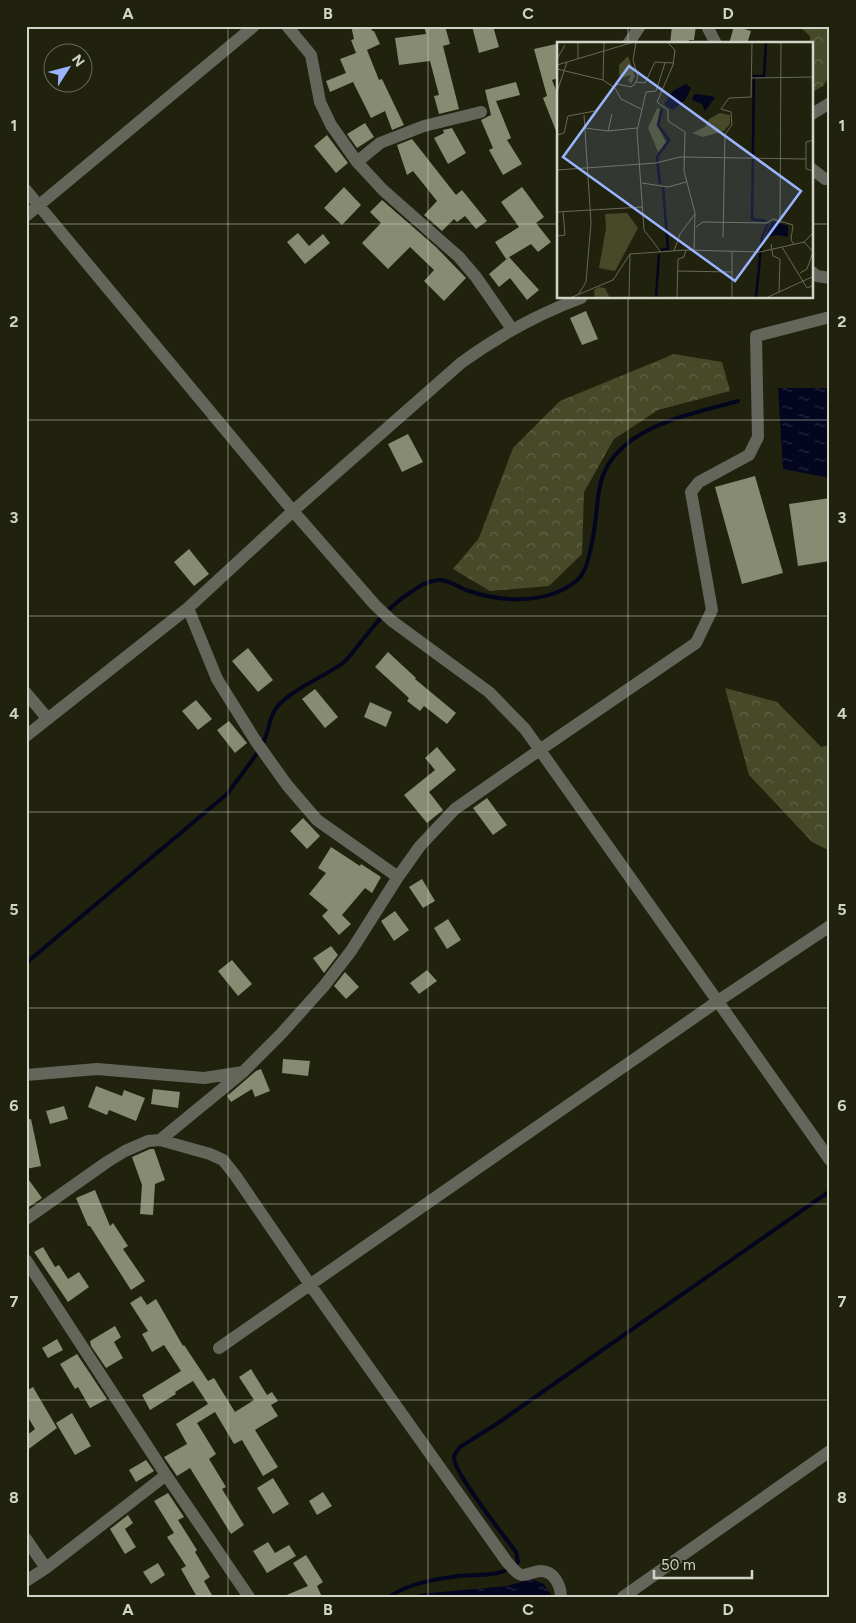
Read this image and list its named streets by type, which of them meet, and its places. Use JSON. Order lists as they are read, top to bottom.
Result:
{
  "scale_bar": "50 m",
  "north": "top right",
  "grid": {
    "columns": [
      "A",
      "B",
      "C",
      "D"
    ],
    "rows": [
      "1",
      "2",
      "3",
      "4",
      "5",
      "6",
      "7",
      "8"
    ]
  }
}
